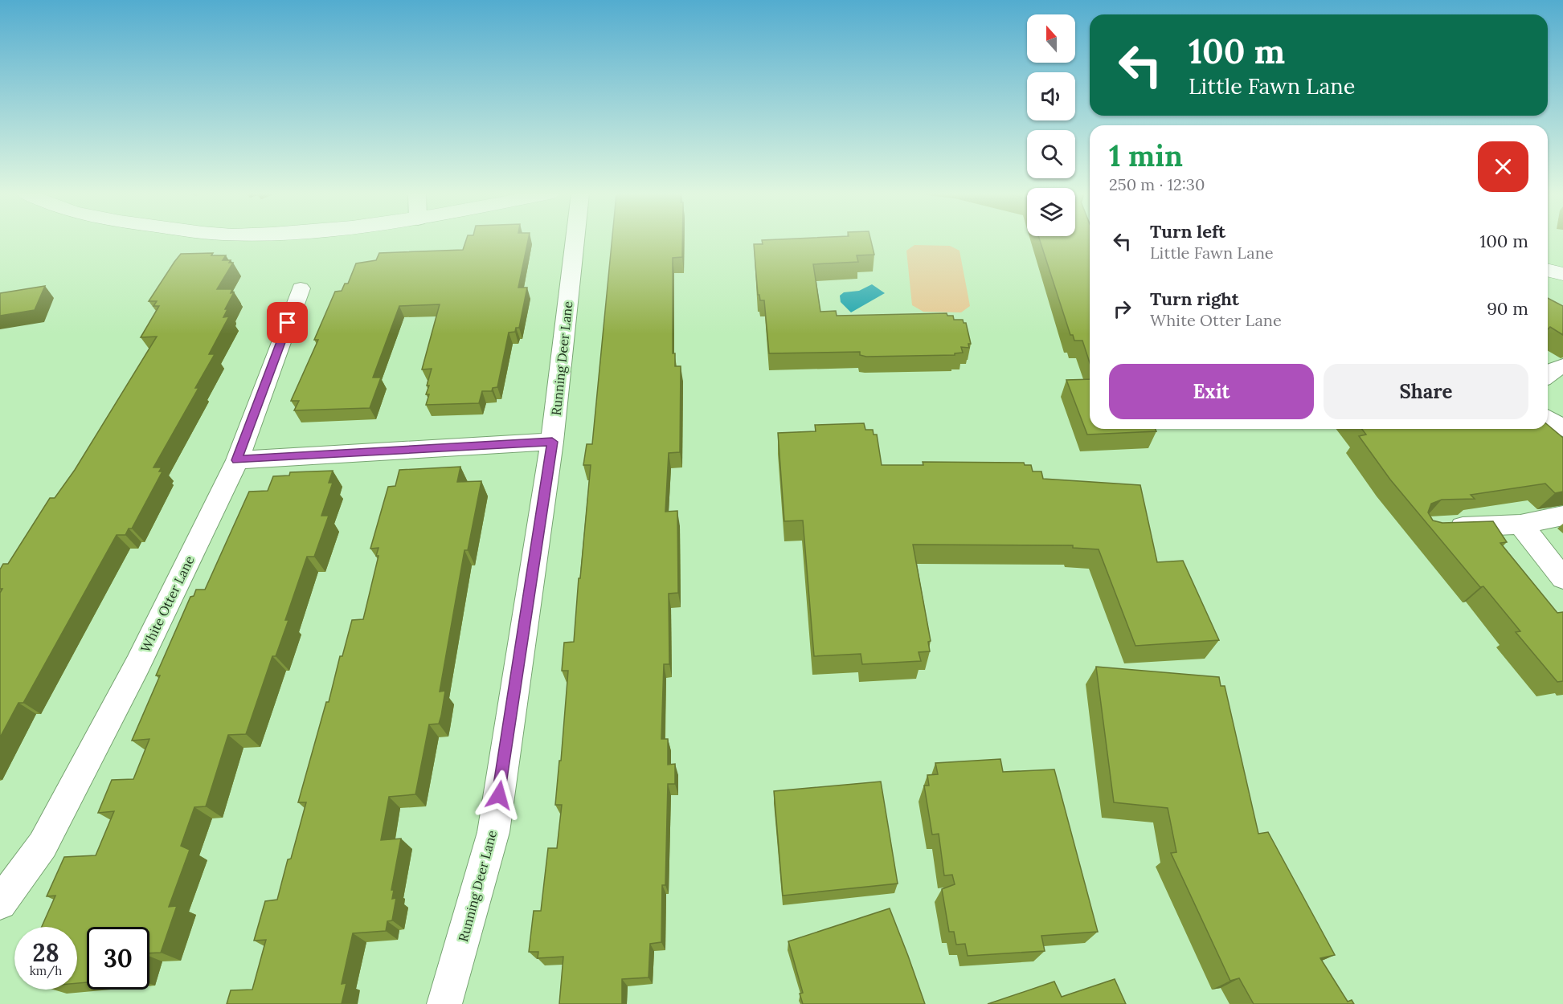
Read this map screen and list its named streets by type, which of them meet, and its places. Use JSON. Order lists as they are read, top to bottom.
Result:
{
  "streets": {
    "street": ["Running Deer Lane", "White Otter Lane"]
  },
  "north": "top",
  "page": {
    "turn": ["100 m", "Little Fawn Lane"],
    "heading": ["1 min", "250 m · 12:30"],
    "list": [
      {
        "name": "Turn left",
        "note": "Little Fawn Lane",
        "value": "100 m"
      },
      {
        "name": "Turn right",
        "note": "White Otter Lane",
        "value": "90 m"
      }
    ],
    "buttons": ["Exit", "Share"],
    "speed": "28 km/h",
    "limit": "30"
  }
}
